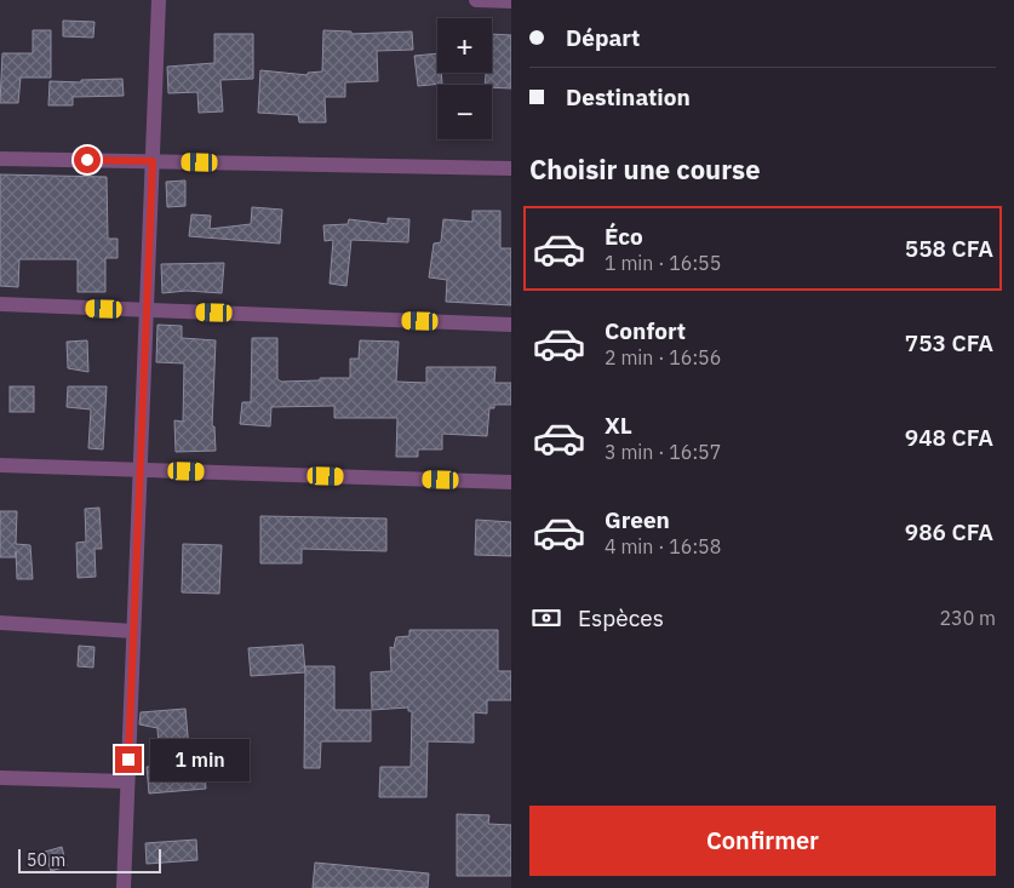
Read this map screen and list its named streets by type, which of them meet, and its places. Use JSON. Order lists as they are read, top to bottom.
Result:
{
  "scale_bar": "50 m",
  "page": {
    "banner": ["Départ", "Destination"],
    "map_buttons": ["+", "−"],
    "heading": "Choisir une course",
    "list": [
      {
        "name": "Éco",
        "note": "1 min · 16:55",
        "value": "558 CFA"
      },
      {
        "name": "Confort",
        "note": "2 min · 16:56",
        "value": "753 CFA"
      },
      {
        "name": "XL",
        "note": "3 min · 16:57",
        "value": "948 CFA"
      },
      {
        "name": "Green",
        "note": "4 min · 16:58",
        "value": "986 CFA"
      }
    ],
    "pay": ["Espèces", "230 m"],
    "bubble": "1 min",
    "buttons": "Confirmer",
    "scale": "50 m"
  }
}
